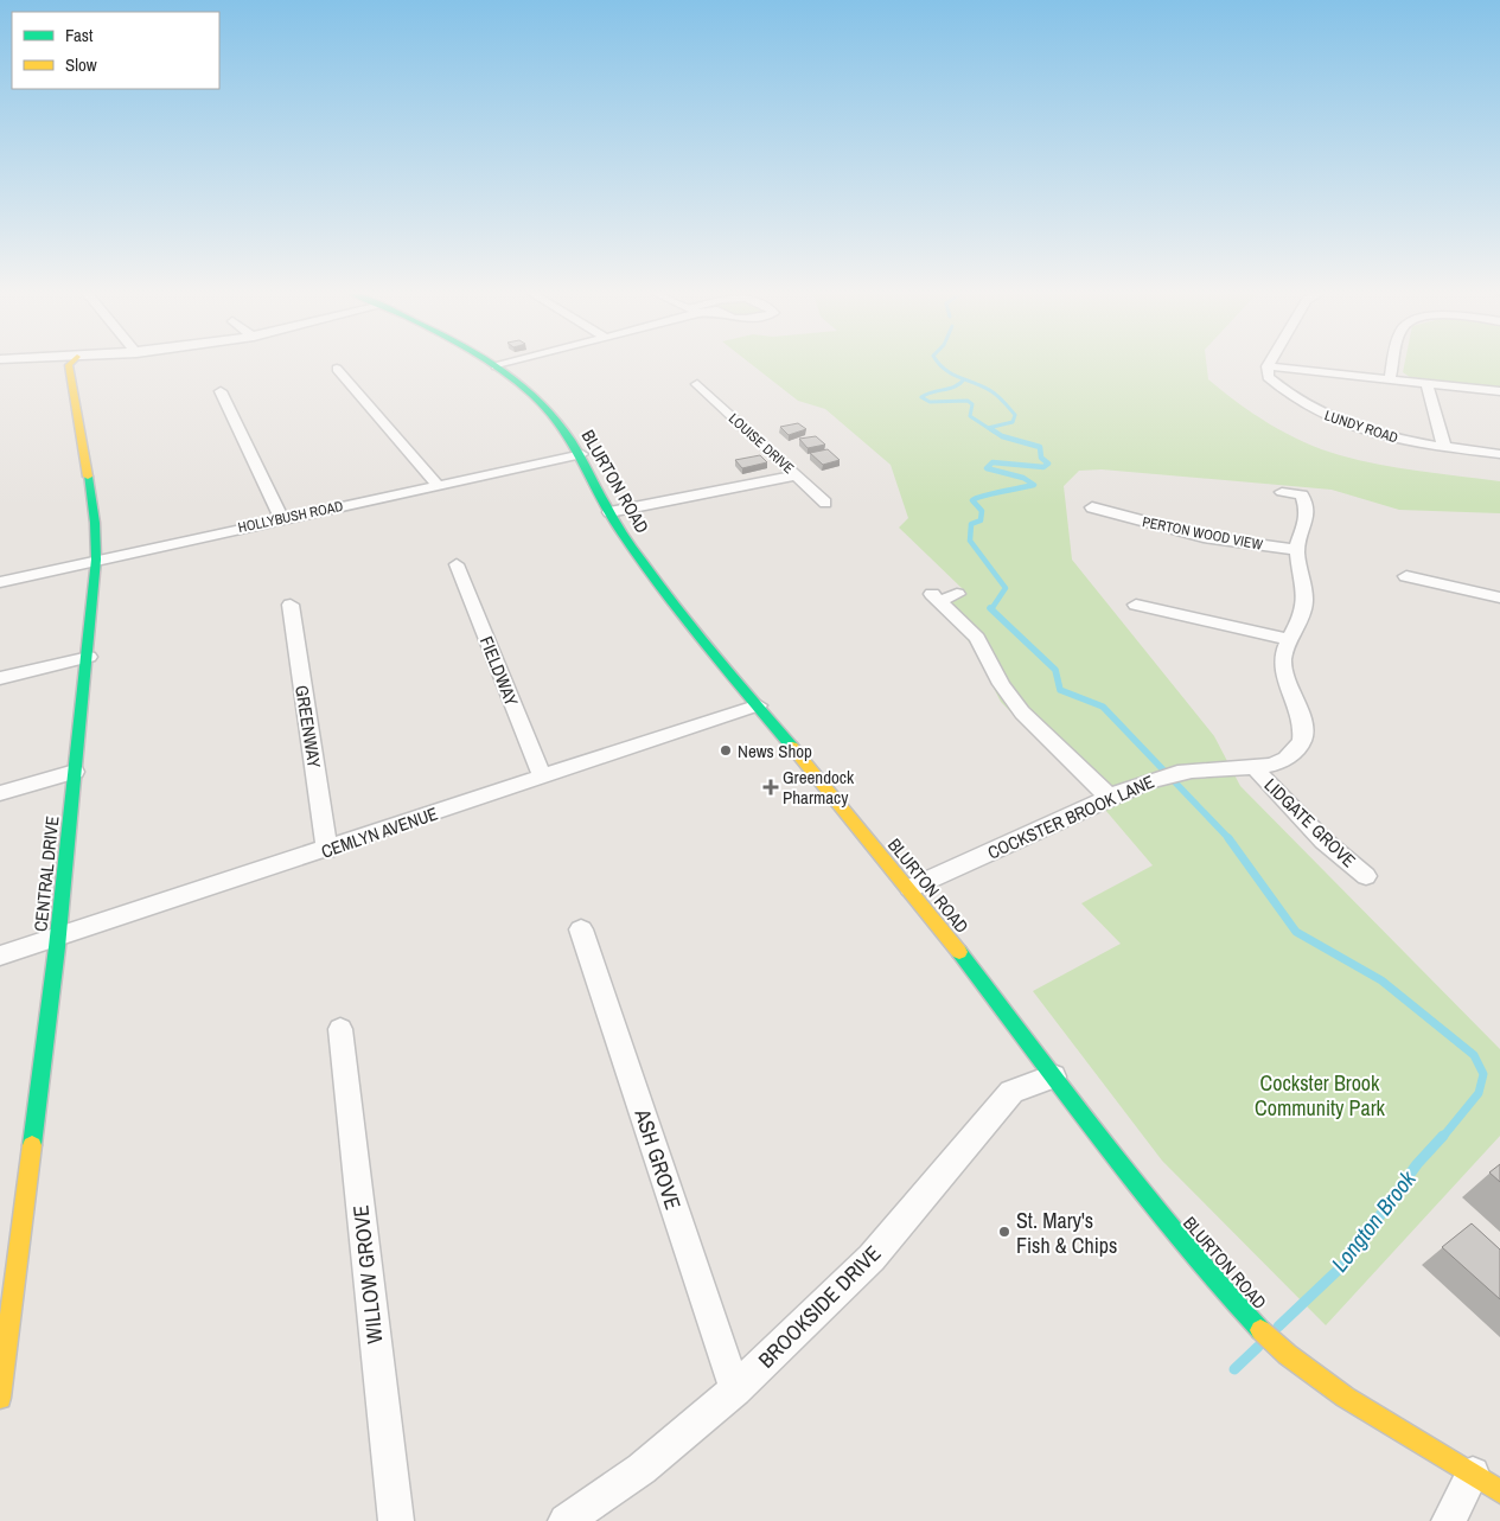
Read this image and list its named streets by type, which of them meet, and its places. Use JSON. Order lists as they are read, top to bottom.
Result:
{
  "streets": {
    "street": [
      "LUNDY ROAD",
      "LOUISE DRIVE",
      "BLURTON ROAD",
      "HOLLYBUSH ROAD",
      "PERTON WOOD VIEW",
      "FIELDWAY",
      "GREENWAY",
      "COCKSTER BROOK LANE",
      "LIDGATE GROVE",
      "CEMLYN AVENUE",
      "CENTRAL DRIVE",
      "ASH GROVE",
      "WILLOW GROVE",
      "BROOKSIDE DRIVE"
    ]
  },
  "crossings": [
    ["BLURTON ROAD", "HOLLYBUSH ROAD"],
    ["BLURTON ROAD", "COCKSTER BROOK LANE"],
    ["BLURTON ROAD", "CEMLYN AVENUE"],
    ["BLURTON ROAD", "BROOKSIDE DRIVE"],
    ["HOLLYBUSH ROAD", "CENTRAL DRIVE"],
    ["PERTON WOOD VIEW", "COCKSTER BROOK LANE"],
    ["FIELDWAY", "CEMLYN AVENUE"],
    ["GREENWAY", "CEMLYN AVENUE"],
    ["COCKSTER BROOK LANE", "LIDGATE GROVE"],
    ["CEMLYN AVENUE", "CENTRAL DRIVE"],
    ["ASH GROVE", "BROOKSIDE DRIVE"]
  ],
  "water": ["Longton Brook"],
  "parks": ["Cockster Brook Community Park"],
  "places": {
    "other": ["News Shop", "St. Mary's Fish & Chips"],
    "health": ["Greendock Pharmacy"]
  },
  "legend": ["Fast", "Slow"]
}
